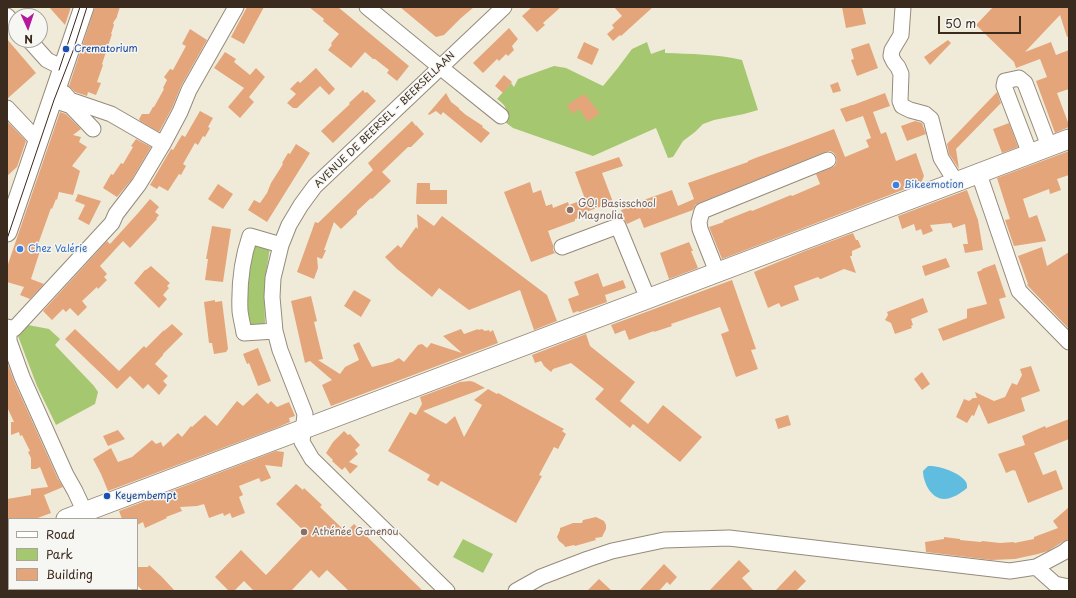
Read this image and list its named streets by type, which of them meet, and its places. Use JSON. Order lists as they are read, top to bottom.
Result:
{
  "streets": {
    "street": ["AVENUE DE BEERSEL - BEERSELLAAN"]
  },
  "places": [
    "Crematorium",
    "Bikeemotion",
    "GO! Basisschool Magnolia",
    "Chez Valérie",
    "Keyembempt",
    "Athénée Ganenou"
  ],
  "legend": ["Road", "Park", "Building"],
  "scale_bar": "50 m",
  "north": "bottom"
}
